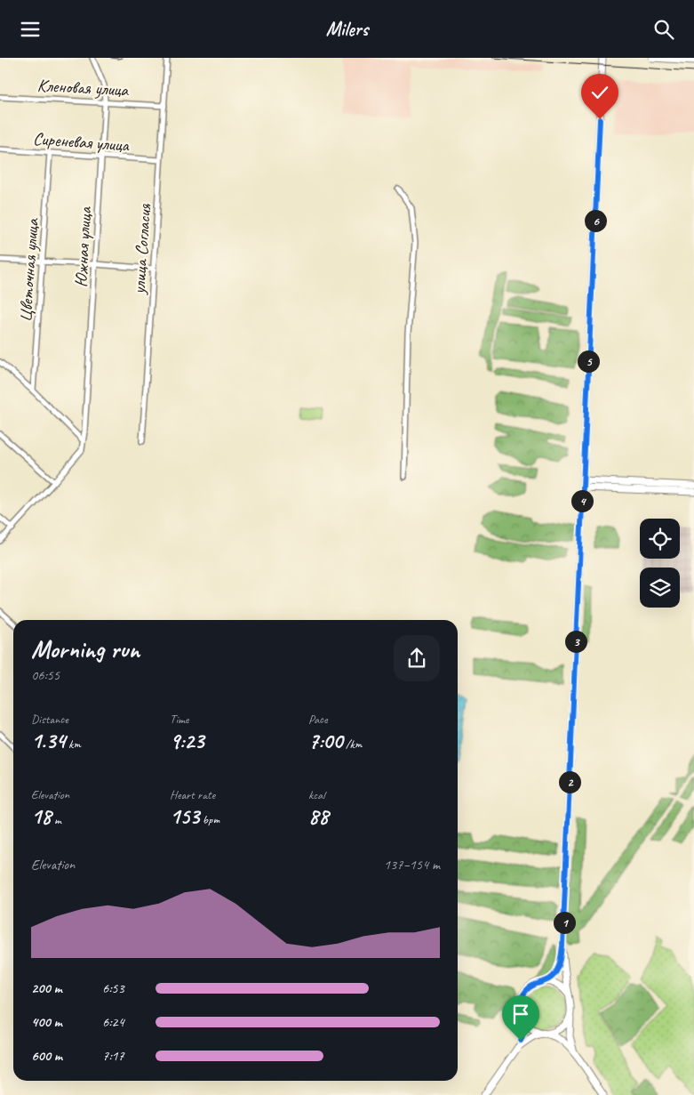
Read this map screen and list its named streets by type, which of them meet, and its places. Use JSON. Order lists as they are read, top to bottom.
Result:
{
  "streets": {
    "street": [
      "Кленовая улица",
      "Сиреневая улица",
      "Южная улица",
      "улица Согласия",
      "Цветочная улица"
    ]
  },
  "crossings": [
    ["Кленовая улица", "Южная улица"],
    ["Кленовая улица", "улица Согласия"],
    ["Сиреневая улица", "Южная улица"],
    ["Сиреневая улица", "улица Согласия"],
    ["Сиреневая улица", "Цветочная улица"]
  ],
  "page": {
    "header": "Milers",
    "pins": [
      "6",
      "5",
      "4",
      "3",
      "2",
      "1"
    ],
    "heading": ["Morning run", "06:55"],
    "stats": [
      ["Distance", "1.34 km"],
      ["Time", "9:23"],
      ["Pace", "7:00 /km"],
      ["Elevation", "18 m"],
      ["Heart rate", "153 bpm"],
      ["kcal", "88"]
    ],
    "chart": ["Elevation", "137–154 m"],
    "list": [
      {
        "name": "200 m",
        "note": "6:53"
      },
      {
        "name": "400 m",
        "note": "6:24"
      },
      {
        "name": "600 m",
        "note": "7:17"
      }
    ]
  }
}
